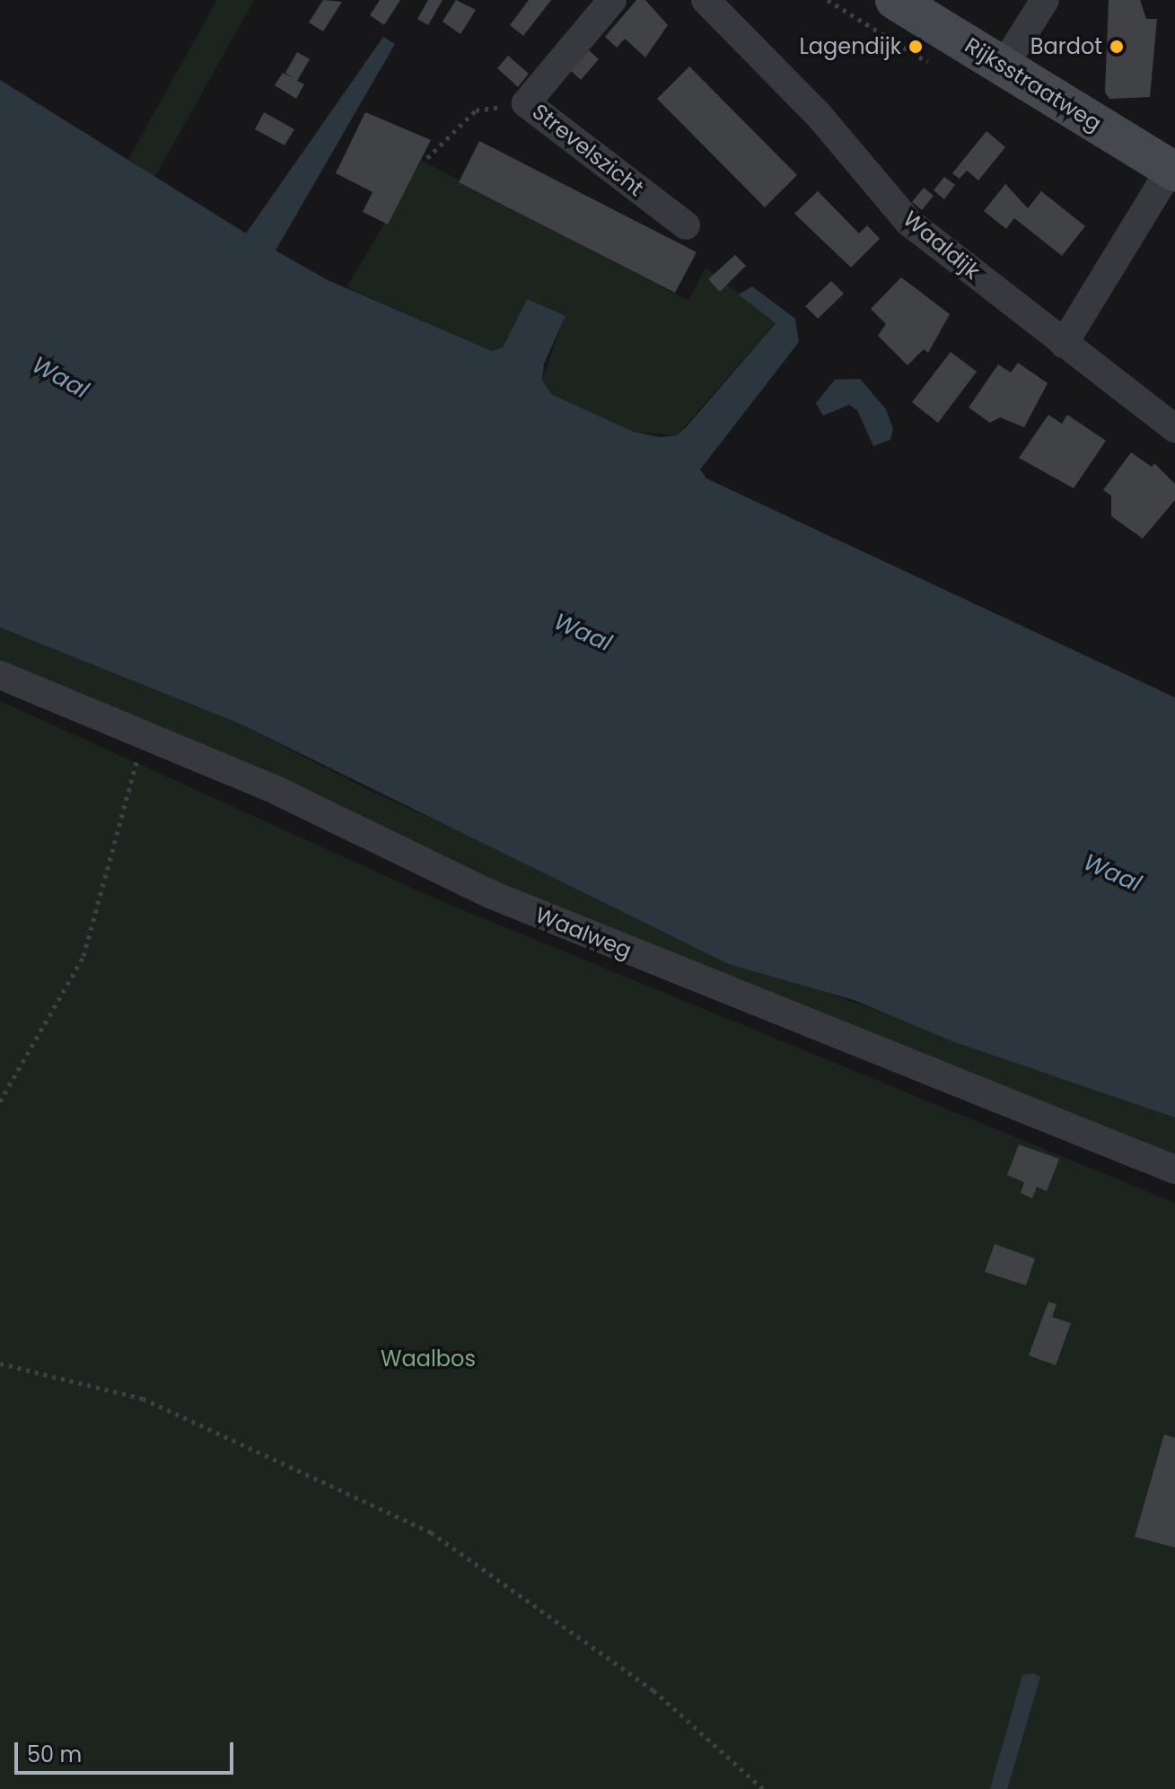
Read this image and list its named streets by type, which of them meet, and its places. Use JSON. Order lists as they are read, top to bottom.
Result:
{
  "streets": {
    "street": [
      "Rijksstraatweg",
      "Strevelszicht",
      "Waaldijk",
      "Waalweg"
    ]
  },
  "crossings": [
    ["Rijksstraatweg", "Waaldijk"]
  ],
  "water": ["Waal"],
  "parks": ["Waalbos"],
  "places": ["Lagendijk", "Bardot"],
  "scale_bar": "50 m"
}
